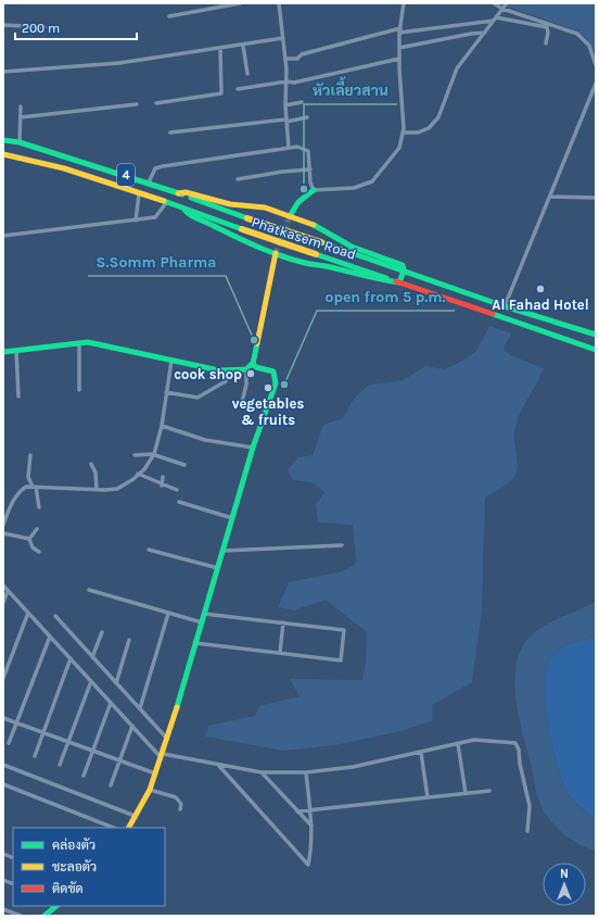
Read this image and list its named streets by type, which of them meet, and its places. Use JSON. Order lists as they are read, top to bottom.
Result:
{
  "streets": {
    "main road": ["4", "Phatkasem Road"]
  },
  "places": [
    "หัวเลี้ยวสาน",
    "Al Fahad Hotel",
    "S.Somm Pharma",
    "cook shop",
    "open from 5 p.m.",
    "vegetables & fruits"
  ],
  "legend": ["คล่องตัว", "ชะลอตัว", "ติดขัด"],
  "scale_bar": "200 m",
  "north": "top"
}
